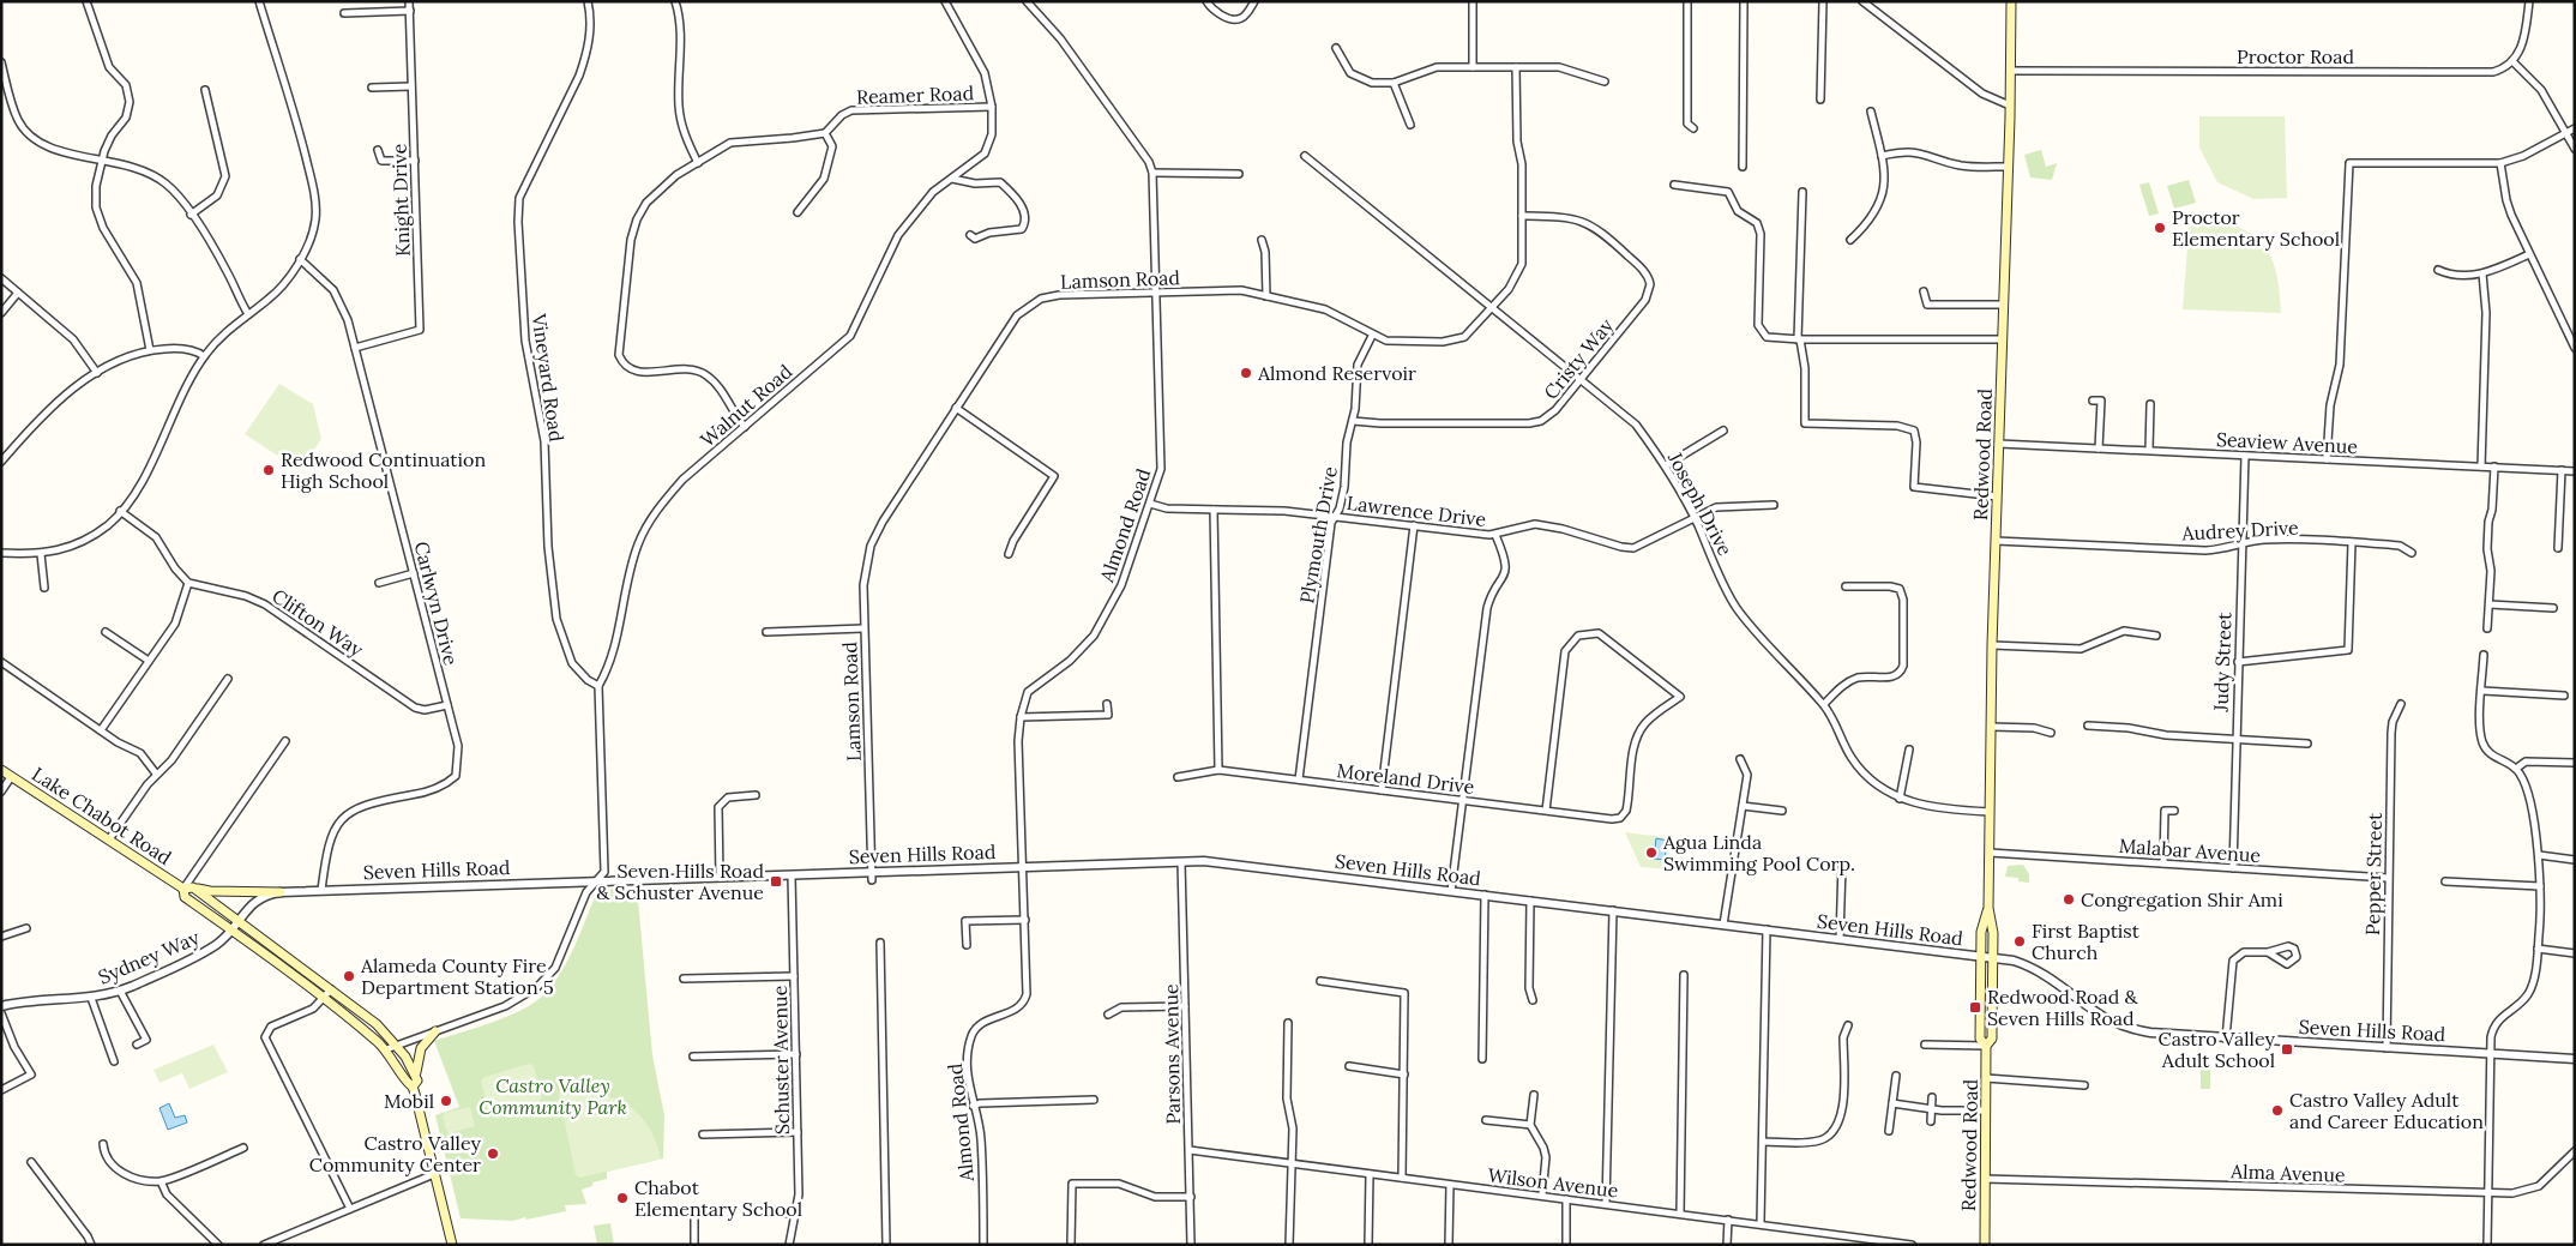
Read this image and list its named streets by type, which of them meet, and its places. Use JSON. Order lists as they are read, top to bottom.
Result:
{
  "streets": {
    "main road": ["Redwood Road", "Lake Chabot Road"],
    "street": [
      "Proctor Road",
      "Reamer Road",
      "Knight Drive",
      "Lamson Road",
      "Cristy Way",
      "Vineyard Road",
      "Walnut Road",
      "Seaview Avenue",
      "Joseph Drive",
      "Lawrence Drive",
      "Almond Road",
      "Audrey Drive",
      "Plymouth Drive",
      "Carlwyn Drive",
      "Clifton Way",
      "Judy Street",
      "Moreland Drive",
      "Malabar Avenue",
      "Seven Hills Road",
      "Pepper Street",
      "Sydney Way",
      "Parsons Avenue",
      "Schuster Avenue",
      "Alma Avenue",
      "Wilson Avenue"
    ]
  },
  "crossings": [
    ["Proctor Road", "Redwood Road"],
    ["Reamer Road", "Walnut Road"],
    ["Knight Drive", "Carlwyn Drive"],
    ["Lamson Road", "Cristy Way"],
    ["Lamson Road", "Joseph Drive"],
    ["Lamson Road", "Almond Road"],
    ["Lamson Road", "Plymouth Drive"],
    ["Lamson Road", "Seven Hills Road"],
    ["Cristy Way", "Joseph Drive"],
    ["Cristy Way", "Plymouth Drive"],
    ["Vineyard Road", "Walnut Road"],
    ["Walnut Road", "Lake Chabot Road"],
    ["Walnut Road", "Seven Hills Road"],
    ["Seaview Avenue", "Redwood Road"],
    ["Seaview Avenue", "Judy Street"],
    ["Redwood Road", "Joseph Drive"],
    ["Redwood Road", "Audrey Drive"],
    ["Redwood Road", "Malabar Avenue"],
    ["Redwood Road", "Seven Hills Road"],
    ["Redwood Road", "Alma Avenue"],
    ["Joseph Drive", "Lawrence Drive"],
    ["Lawrence Drive", "Almond Road"],
    ["Lawrence Drive", "Plymouth Drive"],
    ["Almond Road", "Seven Hills Road"],
    ["Audrey Drive", "Judy Street"],
    ["Plymouth Drive", "Moreland Drive"],
    ["Carlwyn Drive", "Clifton Way"],
    ["Carlwyn Drive", "Seven Hills Road"],
    ["Judy Street", "Malabar Avenue"],
    ["Lake Chabot Road", "Seven Hills Road"],
    ["Lake Chabot Road", "Sydney Way"],
    ["Malabar Avenue", "Pepper Street"],
    ["Seven Hills Road", "Pepper Street"],
    ["Seven Hills Road", "Sydney Way"],
    ["Seven Hills Road", "Parsons Avenue"],
    ["Seven Hills Road", "Schuster Avenue"],
    ["Parsons Avenue", "Wilson Avenue"]
  ],
  "parks": ["Castro Valley Community Park"],
  "places": {
    "other": [
      "Proctor Elementary School",
      "Almond Reservoir",
      "Redwood Continuation High School",
      "Agua Linda Swimming Pool Corp.",
      "Congregation Shir Ami",
      "First Baptist Church",
      "Alameda County Fire Department Station 5",
      "Mobil",
      "Castro Valley Adult and Career Education",
      "Castro Valley Community Center",
      "Chabot Elementary School"
    ],
    "transit": ["Seven Hills Road & Schuster Avenue", "Redwood Road & Seven Hills Road", "Castro Valley Adult School"]
  }
}
